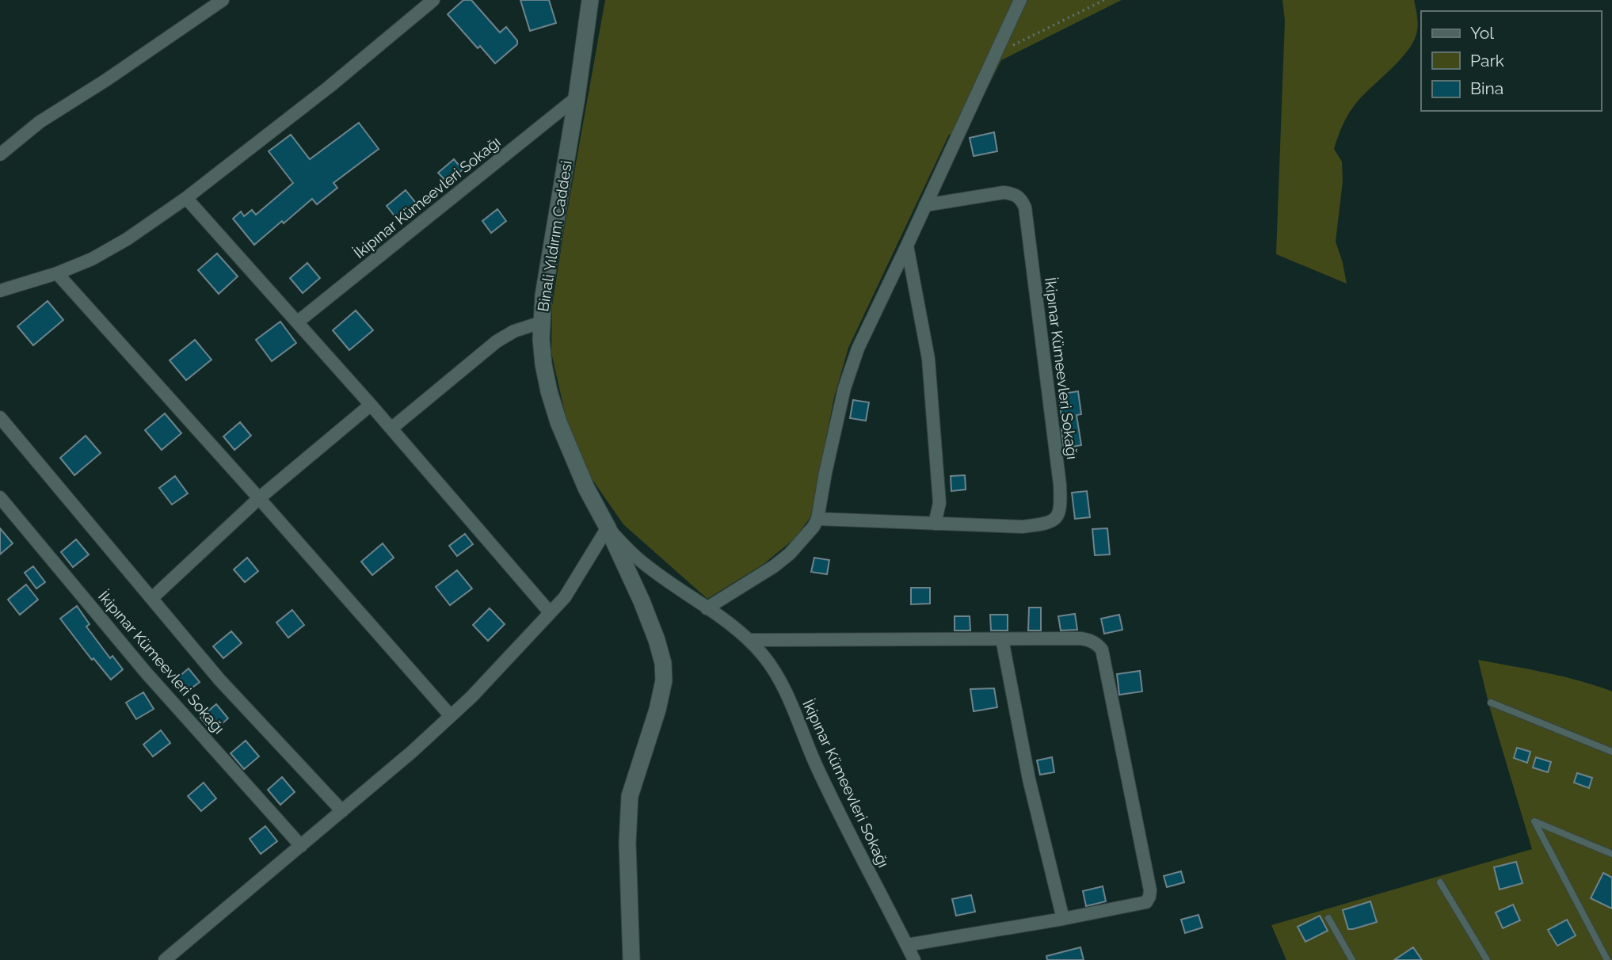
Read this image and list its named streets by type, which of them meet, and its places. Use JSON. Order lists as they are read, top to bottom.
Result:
{
  "streets": {
    "street": ["İkipınar Kümeevleri Sokağı", "Binali Yıldırım Caddesi"]
  },
  "crossings": [
    ["İkipınar Kümeevleri Sokağı", "Binali Yıldırım Caddesi"]
  ],
  "legend": ["Yol", "Park", "Bina"]
}
